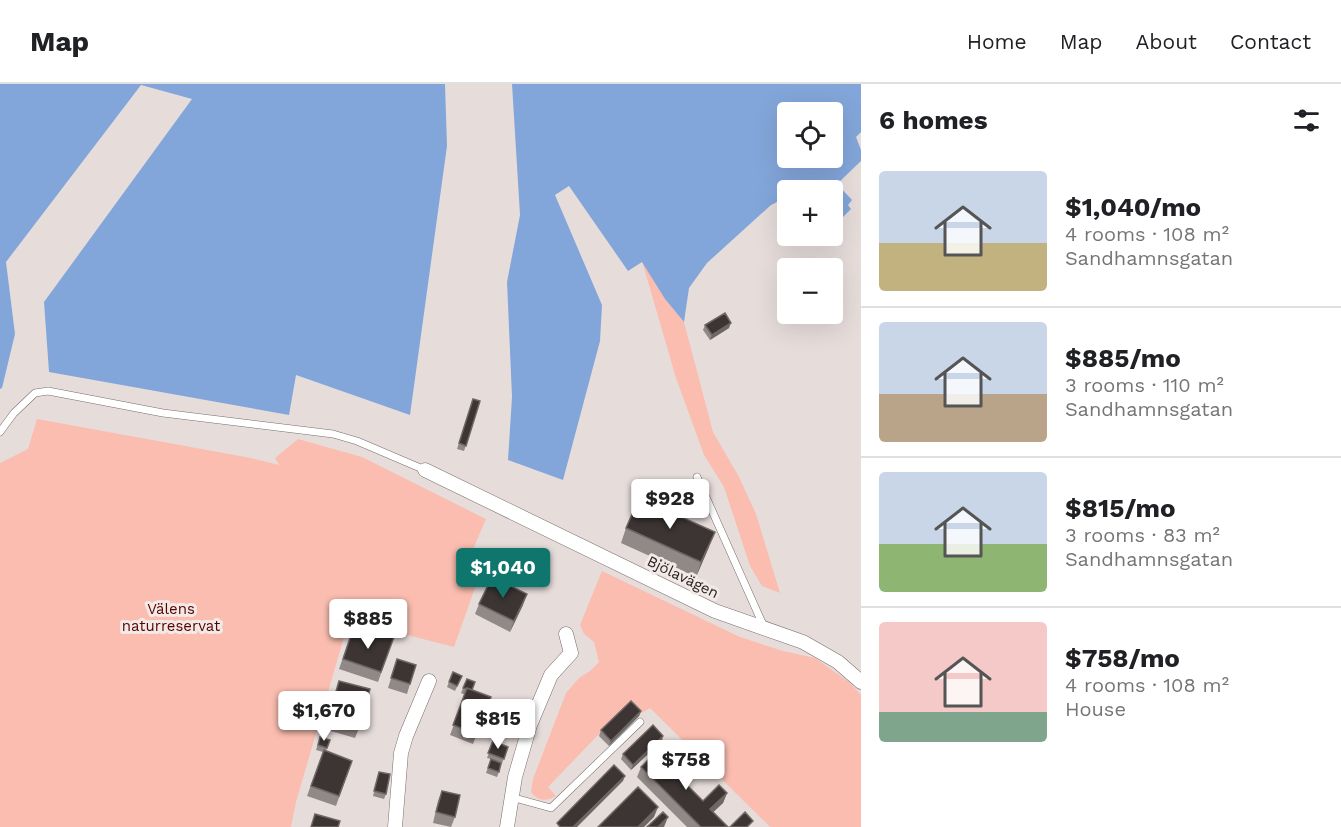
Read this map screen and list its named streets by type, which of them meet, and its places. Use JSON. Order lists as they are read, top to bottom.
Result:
{
  "streets": {
    "street": ["Bjölavägen"]
  },
  "parks": ["Välens naturreservat"],
  "page": {
    "header": "Map",
    "nav": [
      "Home",
      "Map",
      "About",
      "Contact"
    ],
    "heading": "6 homes",
    "map_buttons": ["+", "−"],
    "list": [
      {
        "name": "$1,040/mo",
        "note": "4 rooms · 108 m² · Sandhamnsgatan"
      },
      {
        "name": "$885/mo",
        "note": "3 rooms · 110 m² · Sandhamnsgatan"
      },
      {
        "name": "$815/mo",
        "note": "3 rooms · 83 m² · Sandhamnsgatan"
      },
      {
        "name": "$758/mo",
        "note": "4 rooms · 108 m² · House"
      }
    ],
    "price": [
      "$928",
      "$1,040",
      "$885",
      "$1,670",
      "$815",
      "$758"
    ]
  }
}
